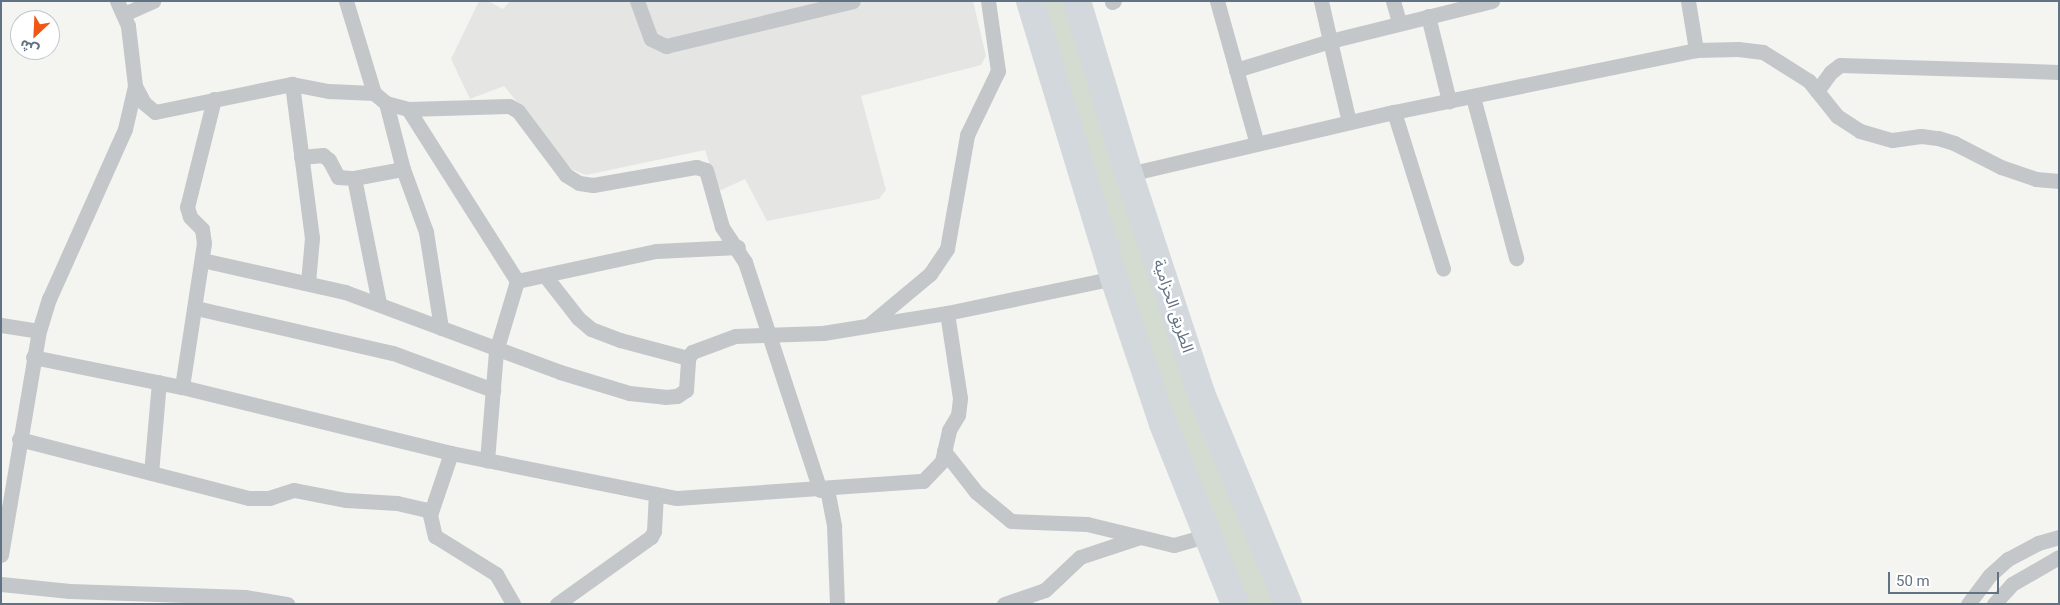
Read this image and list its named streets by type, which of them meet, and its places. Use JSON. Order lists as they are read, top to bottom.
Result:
{
  "streets": {
    "highway": ["الطريق الحزامية"]
  },
  "scale_bar": "50 m",
  "north": "bottom left"
}
